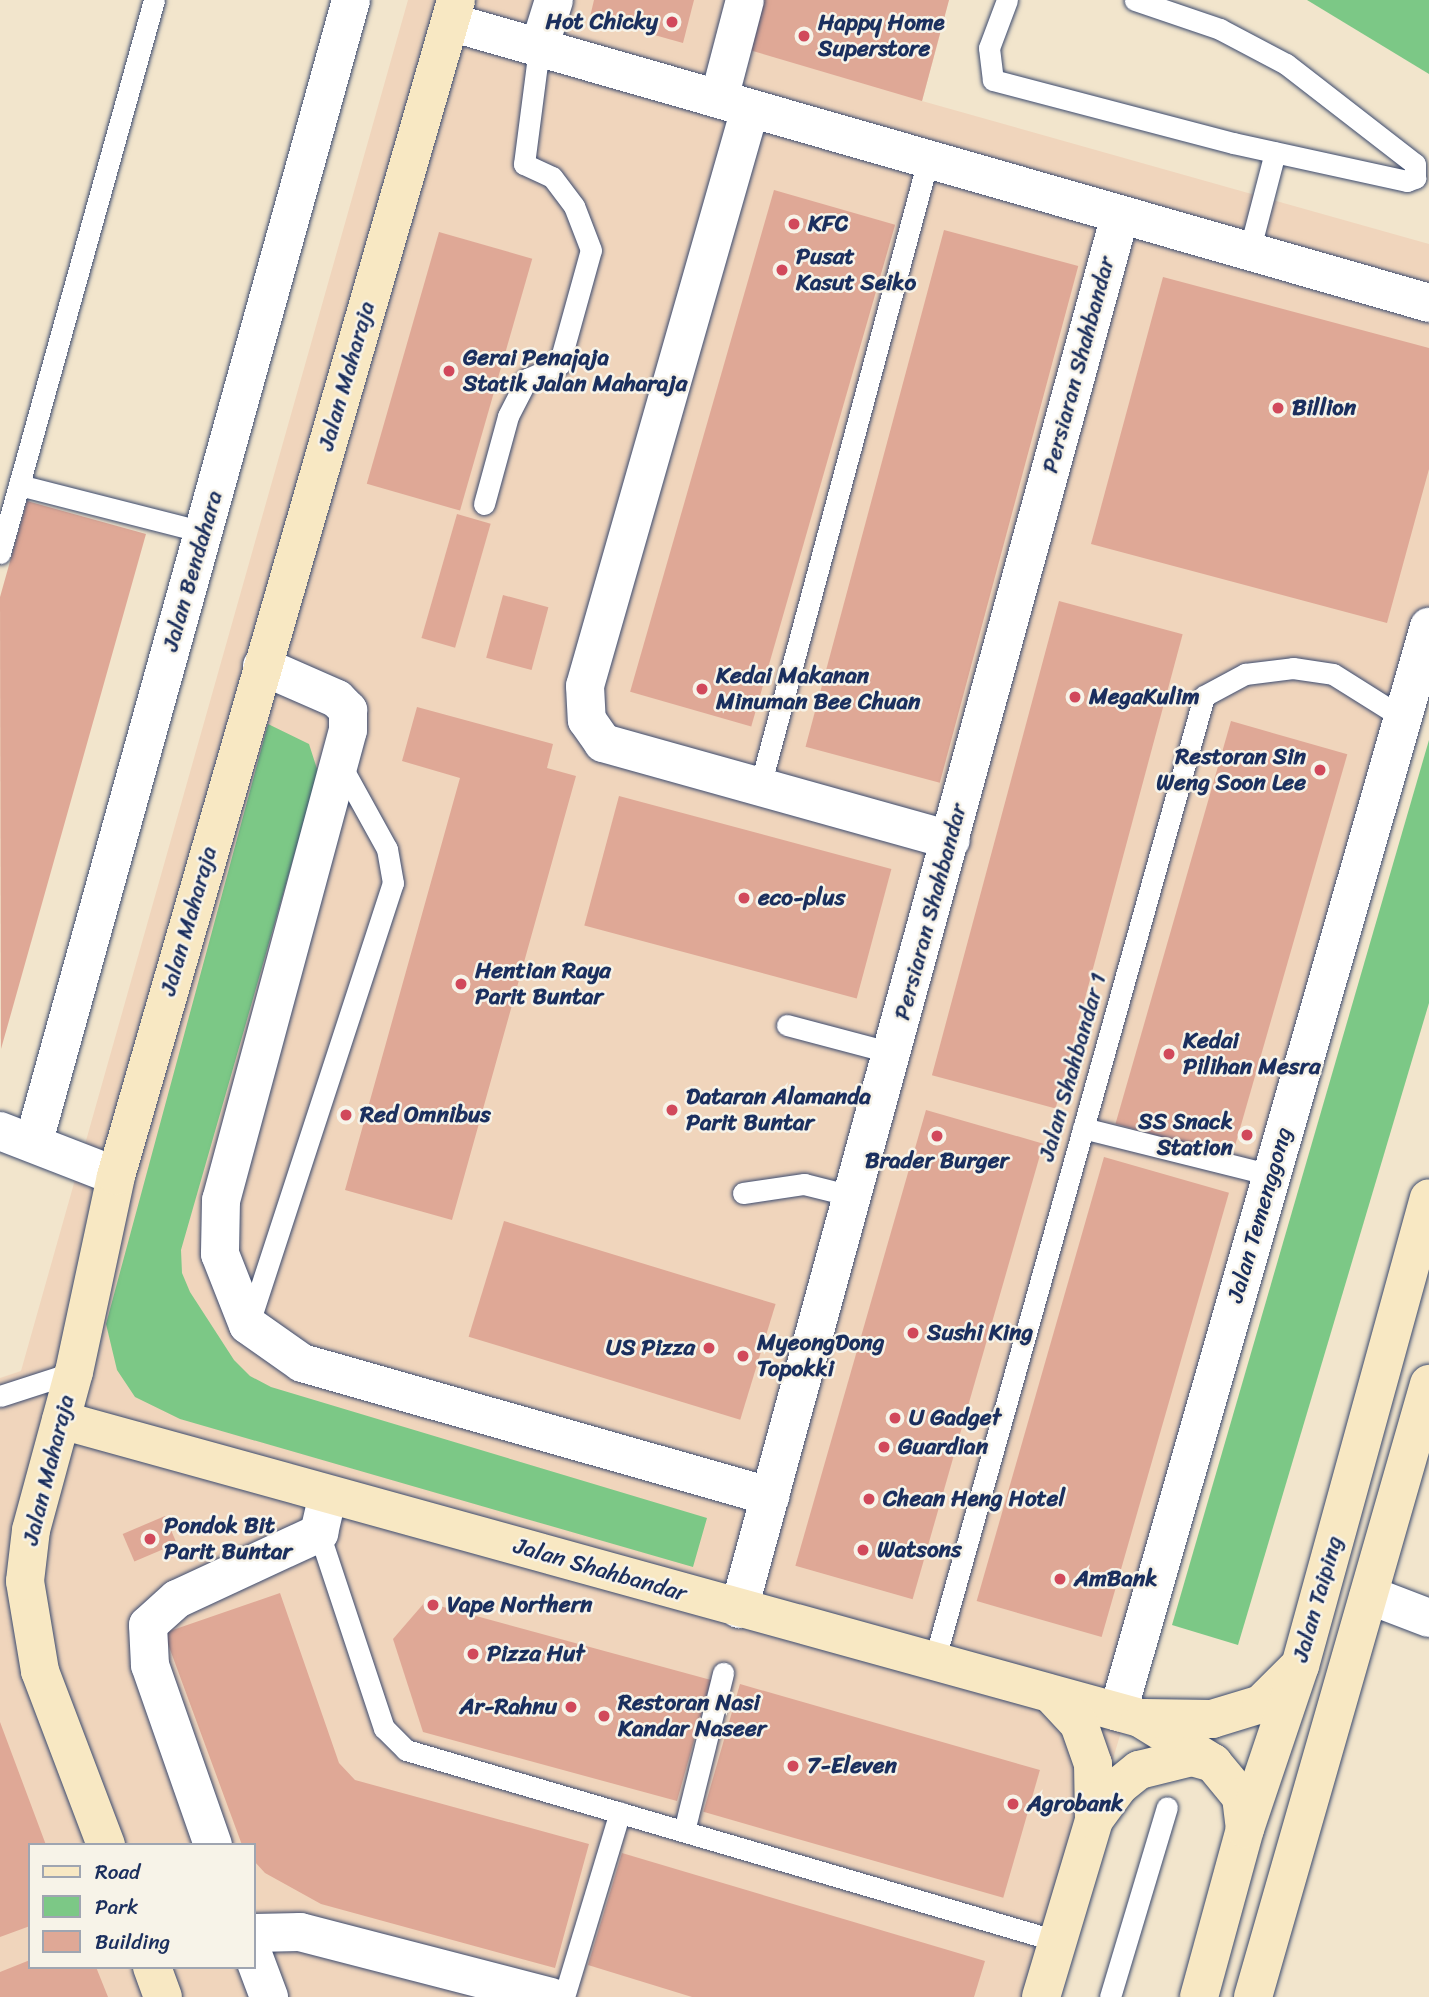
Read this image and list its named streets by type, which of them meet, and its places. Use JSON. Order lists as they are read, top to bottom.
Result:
{
  "streets": {
    "street": [
      "Persiaran Shahbandar",
      "Jalan Maharaja",
      "Jalan Bendahara",
      "Jalan Temenggong",
      "Jalan Shahbandar",
      "Jalan Taiping"
    ],
    "lane": ["Jalan Shahbandar 1"]
  },
  "crossings": [
    ["Persiaran Shahbandar", "Jalan Shahbandar"],
    ["Jalan Maharaja", "Jalan Shahbandar"],
    ["Jalan Shahbandar 1", "Jalan Temenggong"],
    ["Jalan Shahbandar 1", "Jalan Shahbandar"],
    ["Jalan Temenggong", "Jalan Shahbandar"],
    ["Jalan Shahbandar", "Jalan Taiping"]
  ],
  "places": [
    "Hot Chicky",
    "Happy Home Superstore",
    "KFC",
    "Pusat Kasut Seiko",
    "Gerai Penajaja Statik Jalan Maharaja",
    "Billion",
    "Kedai Makanan Minuman Bee Chuan",
    "MegaKulim",
    "Restoran Sin Weng Soon Lee",
    "eco-plus",
    "Hentian Raya Parit Buntar",
    "Kedai Pilihan Mesra",
    "Dataran Alamanda Parit Buntar",
    "Red Omnibus",
    "SS Snack Station",
    "Brader Burger",
    "Sushi King",
    "US Pizza",
    "MyeongDong Topokki",
    "U Gadget",
    "Guardian",
    "Chean Heng Hotel",
    "Pondok Bit Parit Buntar",
    "Watsons",
    "AmBank",
    "Vape Northern",
    "Pizza Hut",
    "Ar-Rahnu",
    "Restoran Nasi Kandar Naseer",
    "7-Eleven",
    "Agrobank"
  ],
  "legend": ["Road", "Park", "Building"]
}
